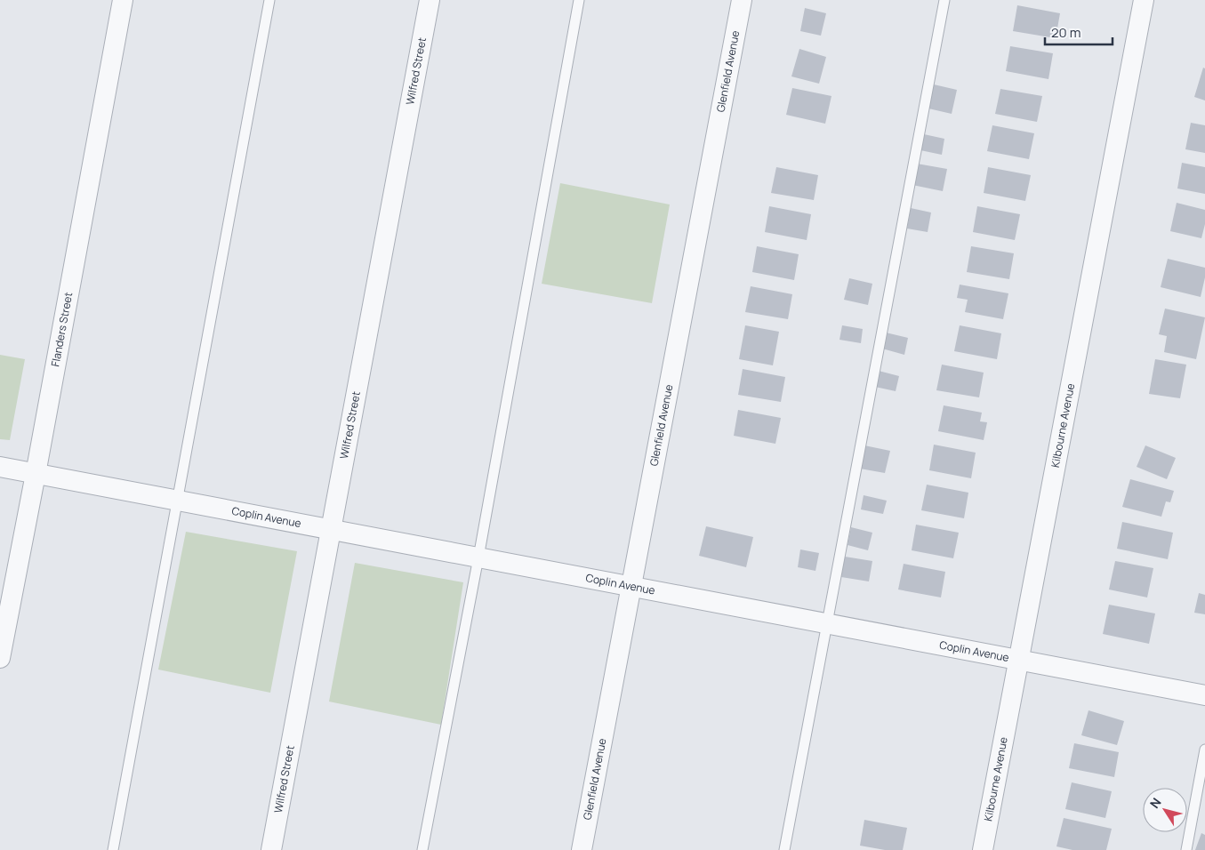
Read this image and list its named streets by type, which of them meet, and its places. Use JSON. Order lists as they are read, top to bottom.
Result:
{
  "streets": {
    "street": [
      "Wilfred Street",
      "Glenfield Avenue",
      "Flanders Street",
      "Kilbourne Avenue",
      "Coplin Avenue"
    ]
  },
  "crossings": [
    ["Wilfred Street", "Coplin Avenue"],
    ["Glenfield Avenue", "Coplin Avenue"],
    ["Flanders Street", "Coplin Avenue"],
    ["Kilbourne Avenue", "Coplin Avenue"]
  ],
  "scale_bar": "20 m",
  "north": "top left"
}
